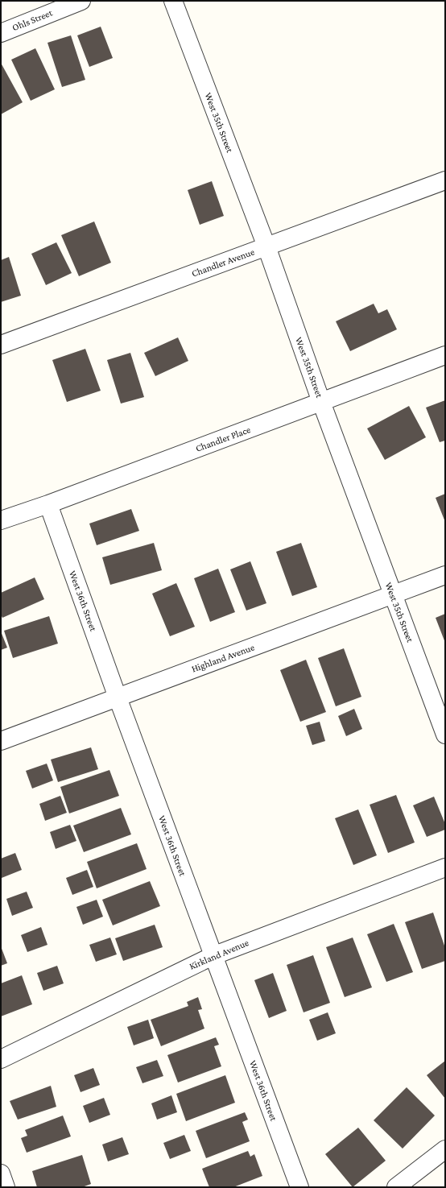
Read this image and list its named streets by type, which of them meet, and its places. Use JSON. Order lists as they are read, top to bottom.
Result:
{
  "streets": {
    "street": [
      "Ohls Street",
      "West 35th Street",
      "Chandler Avenue",
      "Chandler Place",
      "West 36th Street",
      "Highland Avenue",
      "Kirkland Avenue"
    ]
  },
  "crossings": [
    ["West 35th Street", "Chandler Avenue"],
    ["West 35th Street", "Chandler Place"],
    ["West 35th Street", "Highland Avenue"],
    ["Chandler Place", "West 36th Street"],
    ["West 36th Street", "Highland Avenue"],
    ["West 36th Street", "Kirkland Avenue"]
  ]
}
